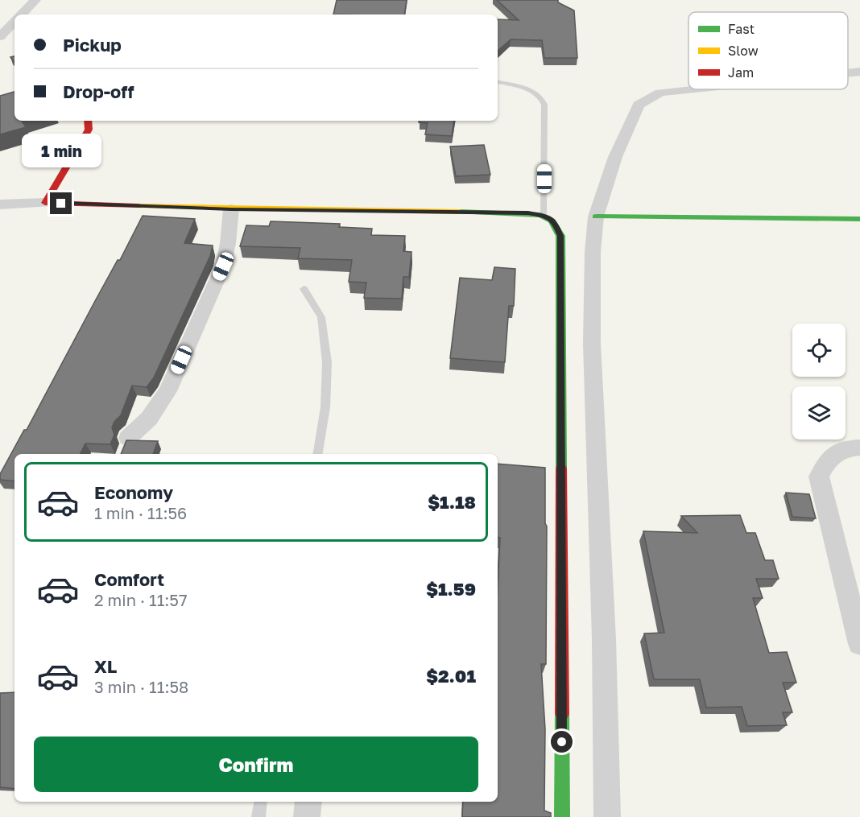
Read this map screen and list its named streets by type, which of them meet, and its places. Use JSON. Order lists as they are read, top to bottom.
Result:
{
  "legend": ["Fast", "Slow", "Jam"],
  "page": {
    "banner": ["Pickup", "Drop-off"],
    "bubble": "1 min",
    "list": [
      {
        "name": "Economy",
        "note": "1 min · 11:56",
        "value": "$1.18"
      },
      {
        "name": "Comfort",
        "note": "2 min · 11:57",
        "value": "$1.59"
      },
      {
        "name": "XL",
        "note": "3 min · 11:58",
        "value": "$2.01"
      }
    ],
    "buttons": "Confirm"
  }
}
